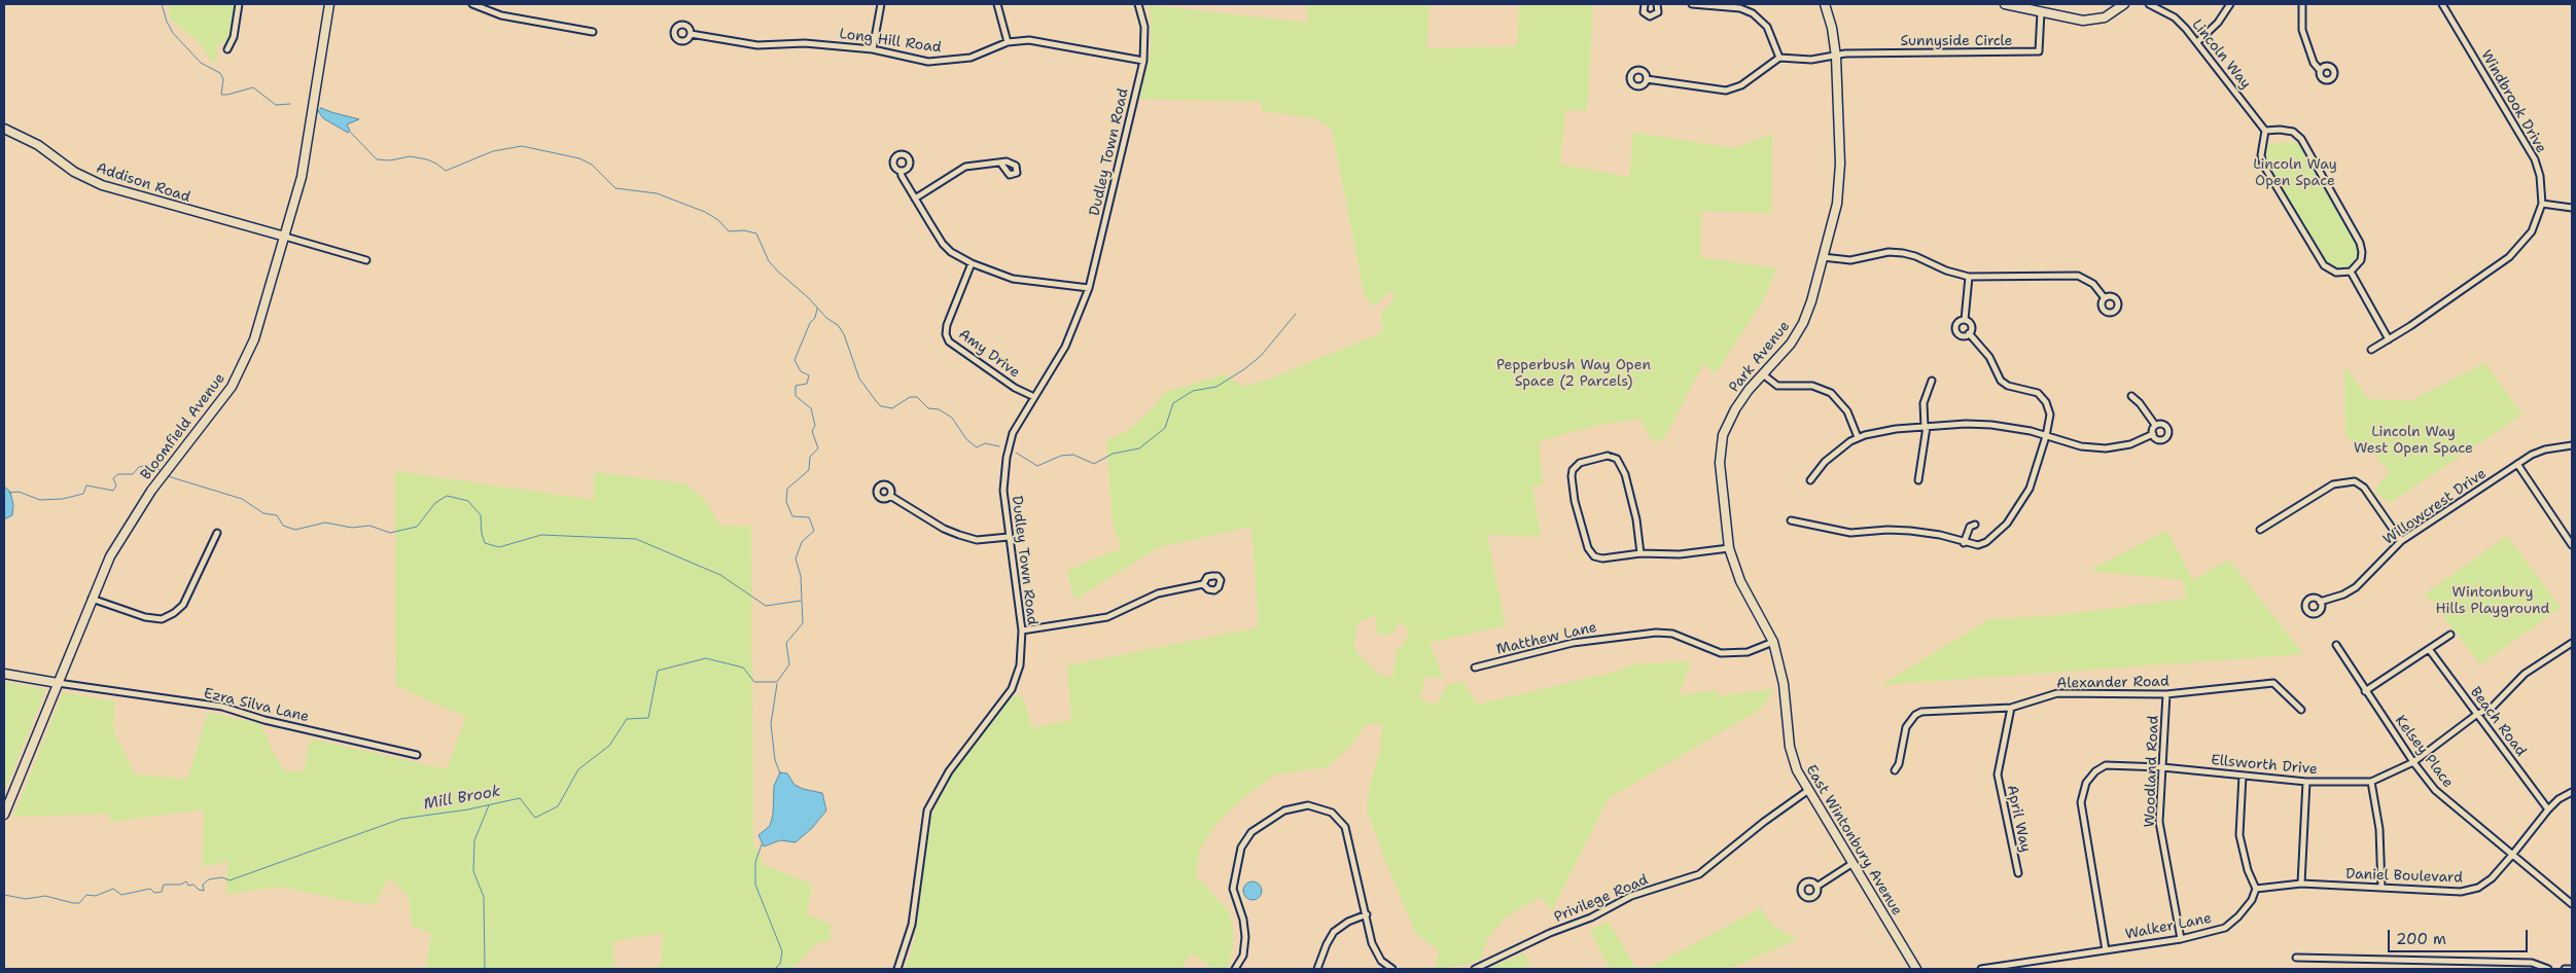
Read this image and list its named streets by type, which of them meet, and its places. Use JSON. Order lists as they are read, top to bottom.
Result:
{
  "streets": {
    "main road": [
      "Addison Road",
      "Park Avenue",
      "Bloomfield Avenue",
      "East Wintonbury Avenue"
    ],
    "street": [
      "Long Hill Road",
      "Sunnyside Circle",
      "Lincoln Way",
      "Windbrook Drive",
      "Dudley Town Road",
      "Amy Drive",
      "Willowcrest Drive",
      "Matthew Lane",
      "Alexander Road",
      "Ezra Silva Lane",
      "Beach Road",
      "Kelsey Place",
      "Ellsworth Drive",
      "Woodland Road",
      "April Way",
      "Daniel Boulevard",
      "Privilege Road",
      "Walker Lane"
    ]
  },
  "crossings": [
    ["Long Hill Road", "Dudley Town Road"],
    ["Sunnyside Circle", "Park Avenue"],
    ["Dudley Town Road", "Amy Drive"],
    ["Addison Road", "Bloomfield Avenue"],
    ["Park Avenue", "Matthew Lane"],
    ["Park Avenue", "East Wintonbury Avenue"],
    ["Bloomfield Avenue", "Ezra Silva Lane"],
    ["Alexander Road", "Woodland Road"],
    ["Alexander Road", "April Way"],
    ["Beach Road", "Ellsworth Drive"],
    ["Beach Road", "Daniel Boulevard"],
    ["Kelsey Place", "Ellsworth Drive"],
    ["Kelsey Place", "Daniel Boulevard"],
    ["Ellsworth Drive", "Woodland Road"],
    ["Ellsworth Drive", "Walker Lane"],
    ["Woodland Road", "Walker Lane"],
    ["East Wintonbury Avenue", "Privilege Road"],
    ["Daniel Boulevard", "Walker Lane"]
  ],
  "water": ["Mill Brook"],
  "parks": [
    "Lincoln Way Open Space",
    "Pepperbush Way Open Space (2 Parcels)",
    "Lincoln Way West Open Space",
    "Wintonbury Hills Playground"
  ],
  "scale_bar": "200 m"
}
